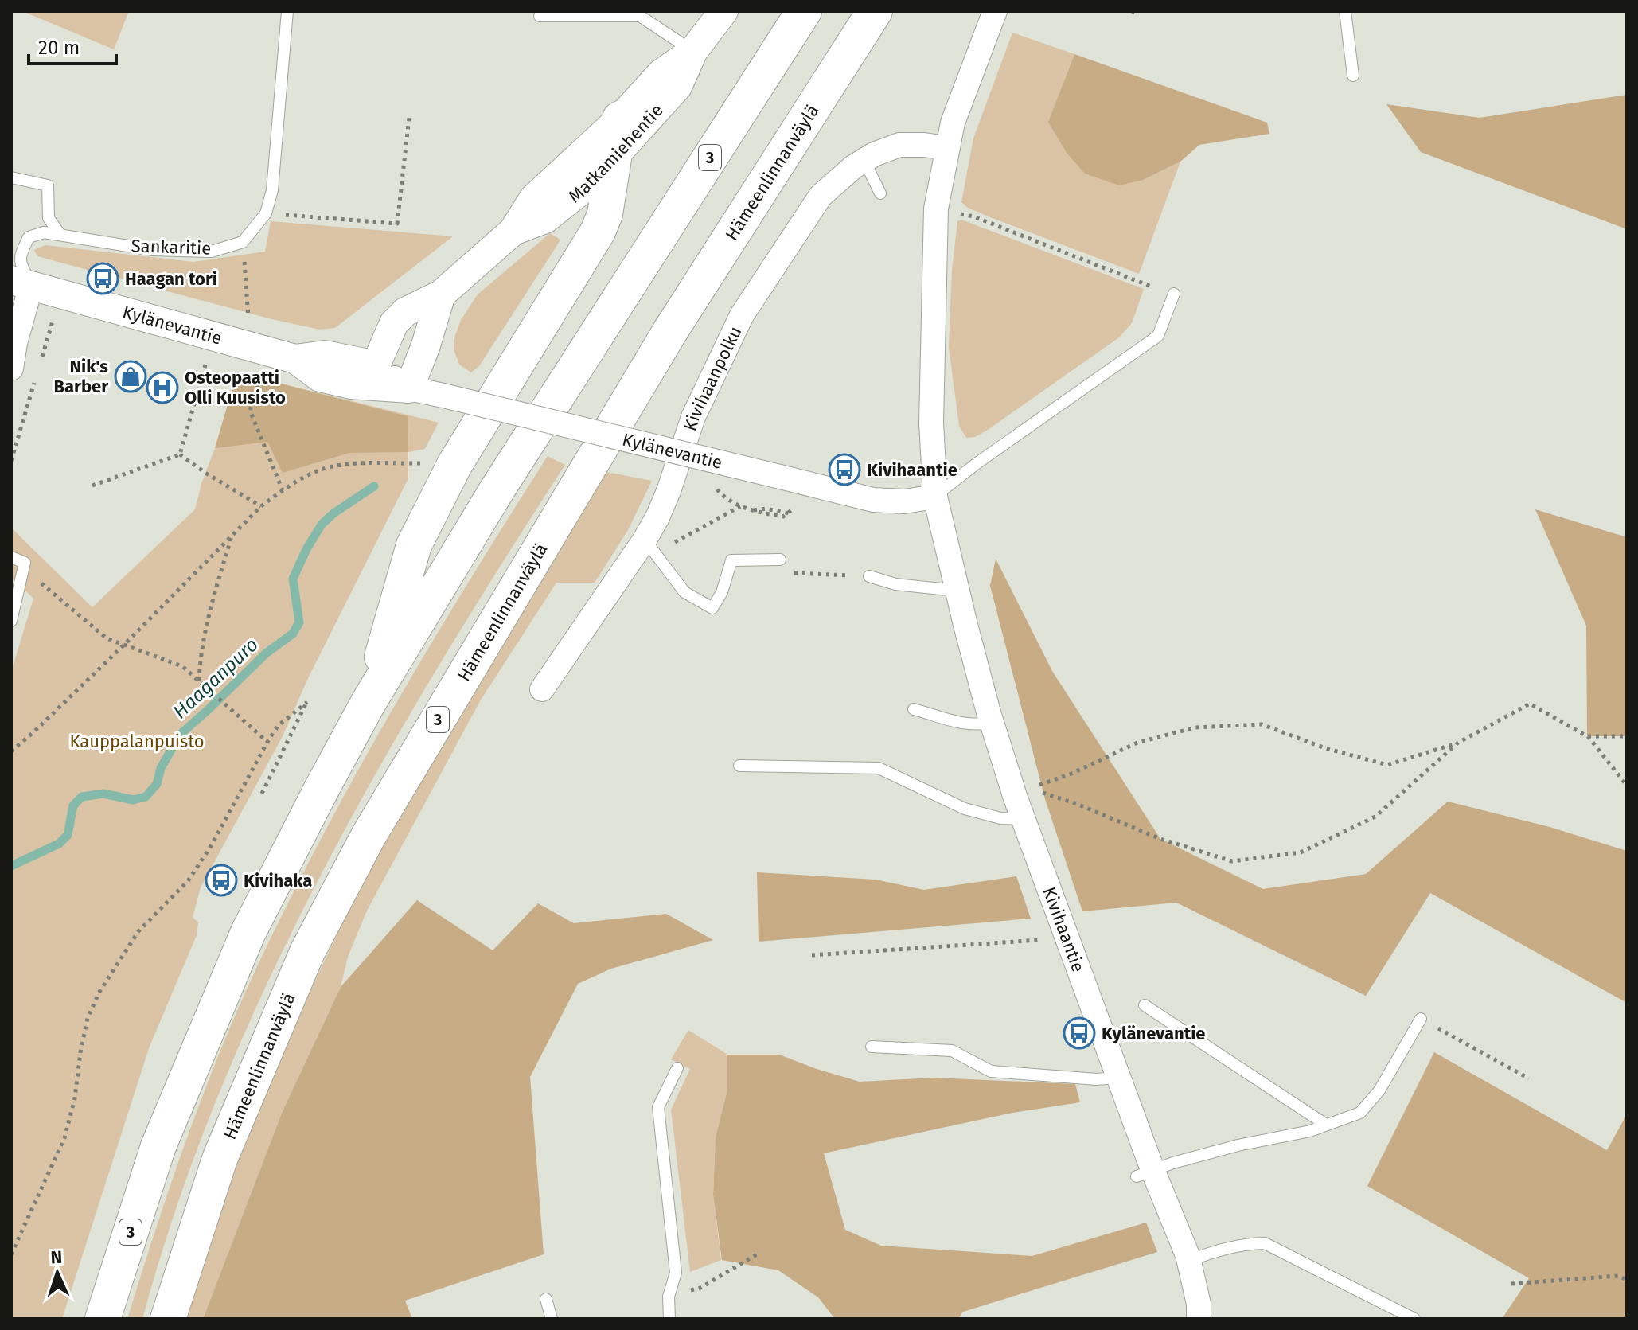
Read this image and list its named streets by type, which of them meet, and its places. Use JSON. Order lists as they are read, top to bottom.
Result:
{
  "streets": {
    "highway": ["3", "Hämeenlinnanväylä"],
    "street": [
      "Matkamiehentie",
      "Kylänevantie",
      "Kivihaanpolku",
      "Kivihaantie"
    ],
    "lane": ["Sankaritie"]
  },
  "crossings": [
    ["Matkamiehentie", "Kylänevantie"],
    ["Sankaritie", "Kylänevantie"],
    ["Kylänevantie", "Kivihaantie"],
    ["Kivihaanpolku", "Kivihaantie"]
  ],
  "water": ["Haaganpuro"],
  "parks": ["Kauppalanpuisto"],
  "places": {
    "bus stop": [
      "Haagan tori",
      "Kivihaantie",
      "Kivihaka",
      "Kylänevantie"
    ],
    "shop": ["Nik's Barber"],
    "hospital": ["Osteopaatti Olli Kuusisto"]
  },
  "scale_bar": "20 m",
  "north": "top"
}
